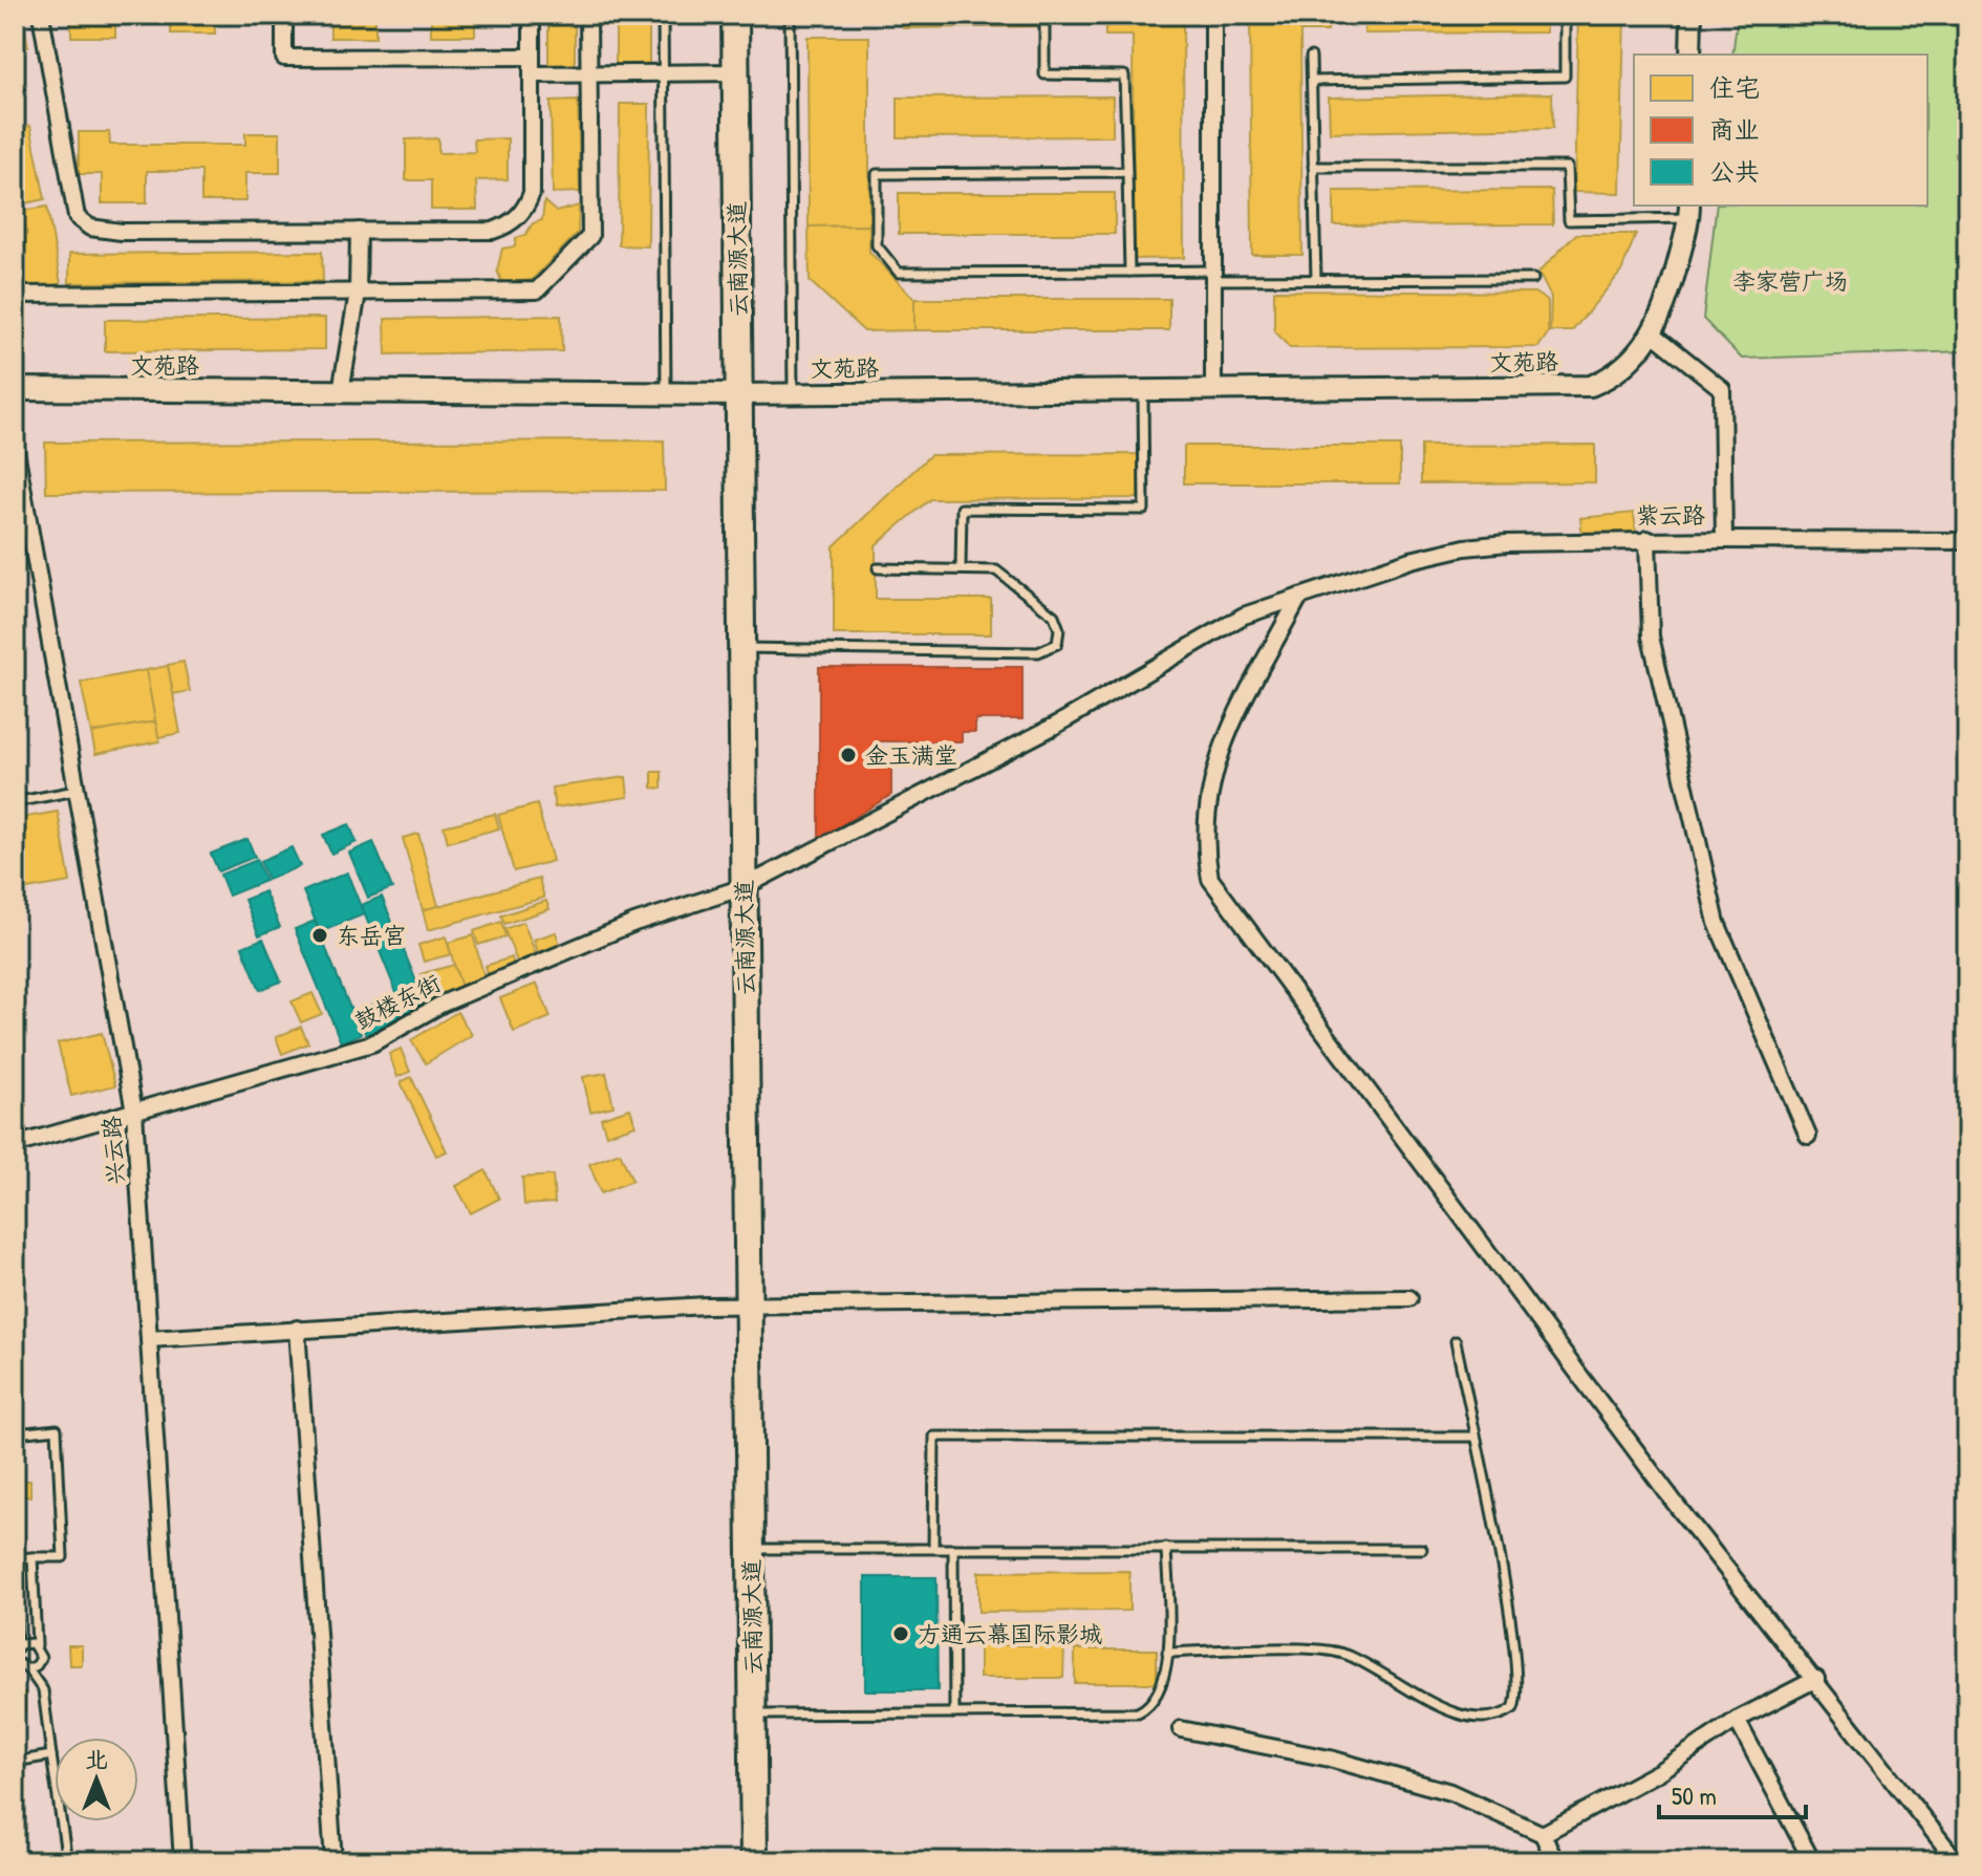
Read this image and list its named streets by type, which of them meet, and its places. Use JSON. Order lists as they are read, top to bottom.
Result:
{
  "streets": {
    "main road": ["云南源大道", "文苑路"],
    "street": ["紫云路", "鼓楼东街", "兴云路"]
  },
  "crossings": [
    ["云南源大道", "文苑路"],
    ["云南源大道", "紫云路"],
    ["云南源大道", "鼓楼东街"],
    ["文苑路", "紫云路"],
    ["紫云路", "鼓楼东街"],
    ["鼓楼东街", "兴云路"]
  ],
  "parks": ["李家营广场"],
  "places": ["金玉满堂", "东岳宫", "方通云幕国际影城"],
  "legend": ["住宅", "商业", "公共"],
  "scale_bar": "50 m",
  "north": "top"
}
